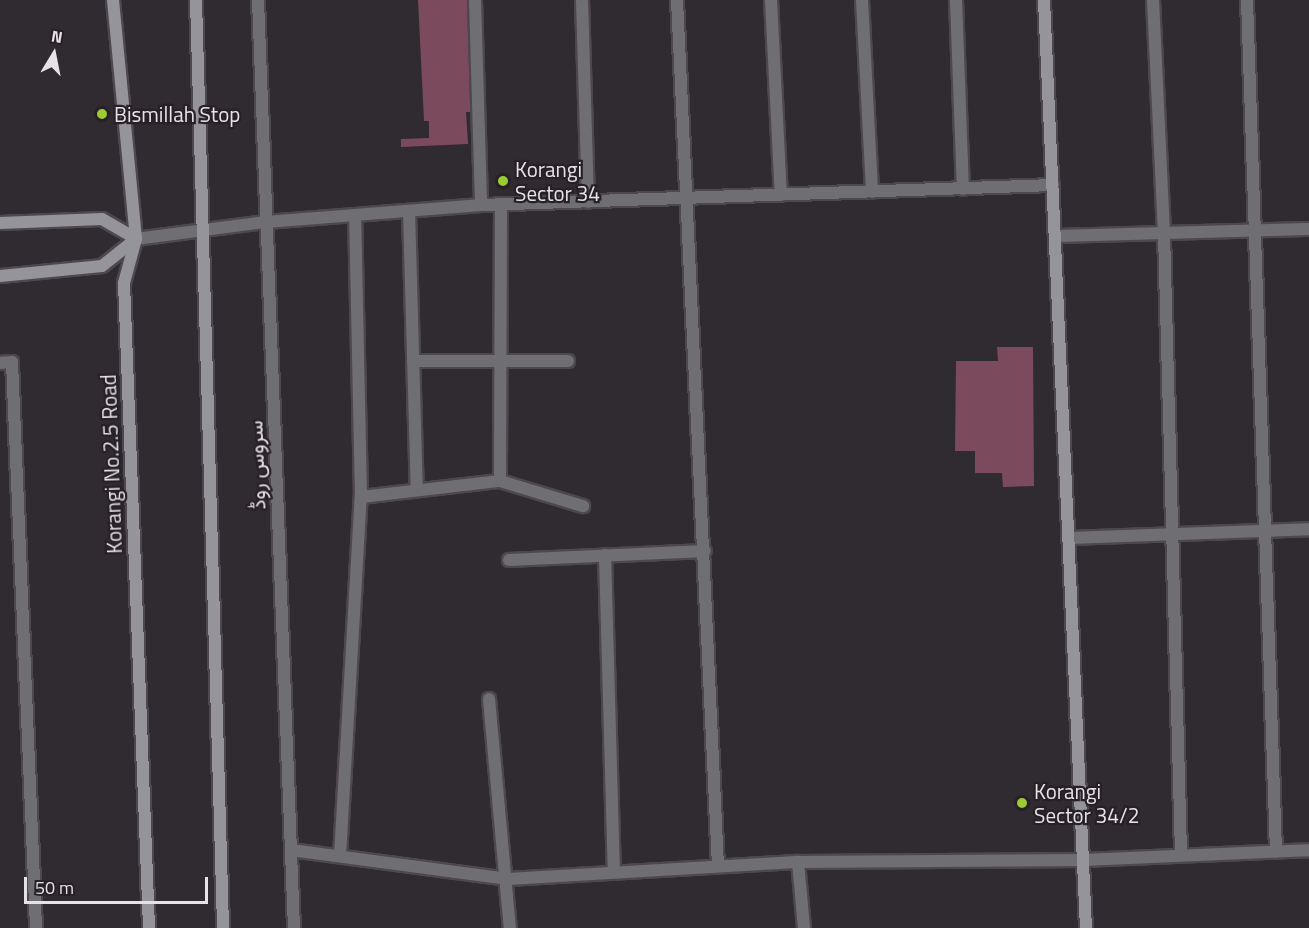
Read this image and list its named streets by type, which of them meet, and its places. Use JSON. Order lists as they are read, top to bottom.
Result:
{
  "streets": {
    "main road": ["Korangi No.2.5 Road"],
    "street": ["سروس روڈ"]
  },
  "places": ["Bismillah Stop", "Korangi Sector 34", "Korangi Sector 34/2"],
  "scale_bar": "50 m",
  "north": "top"
}
